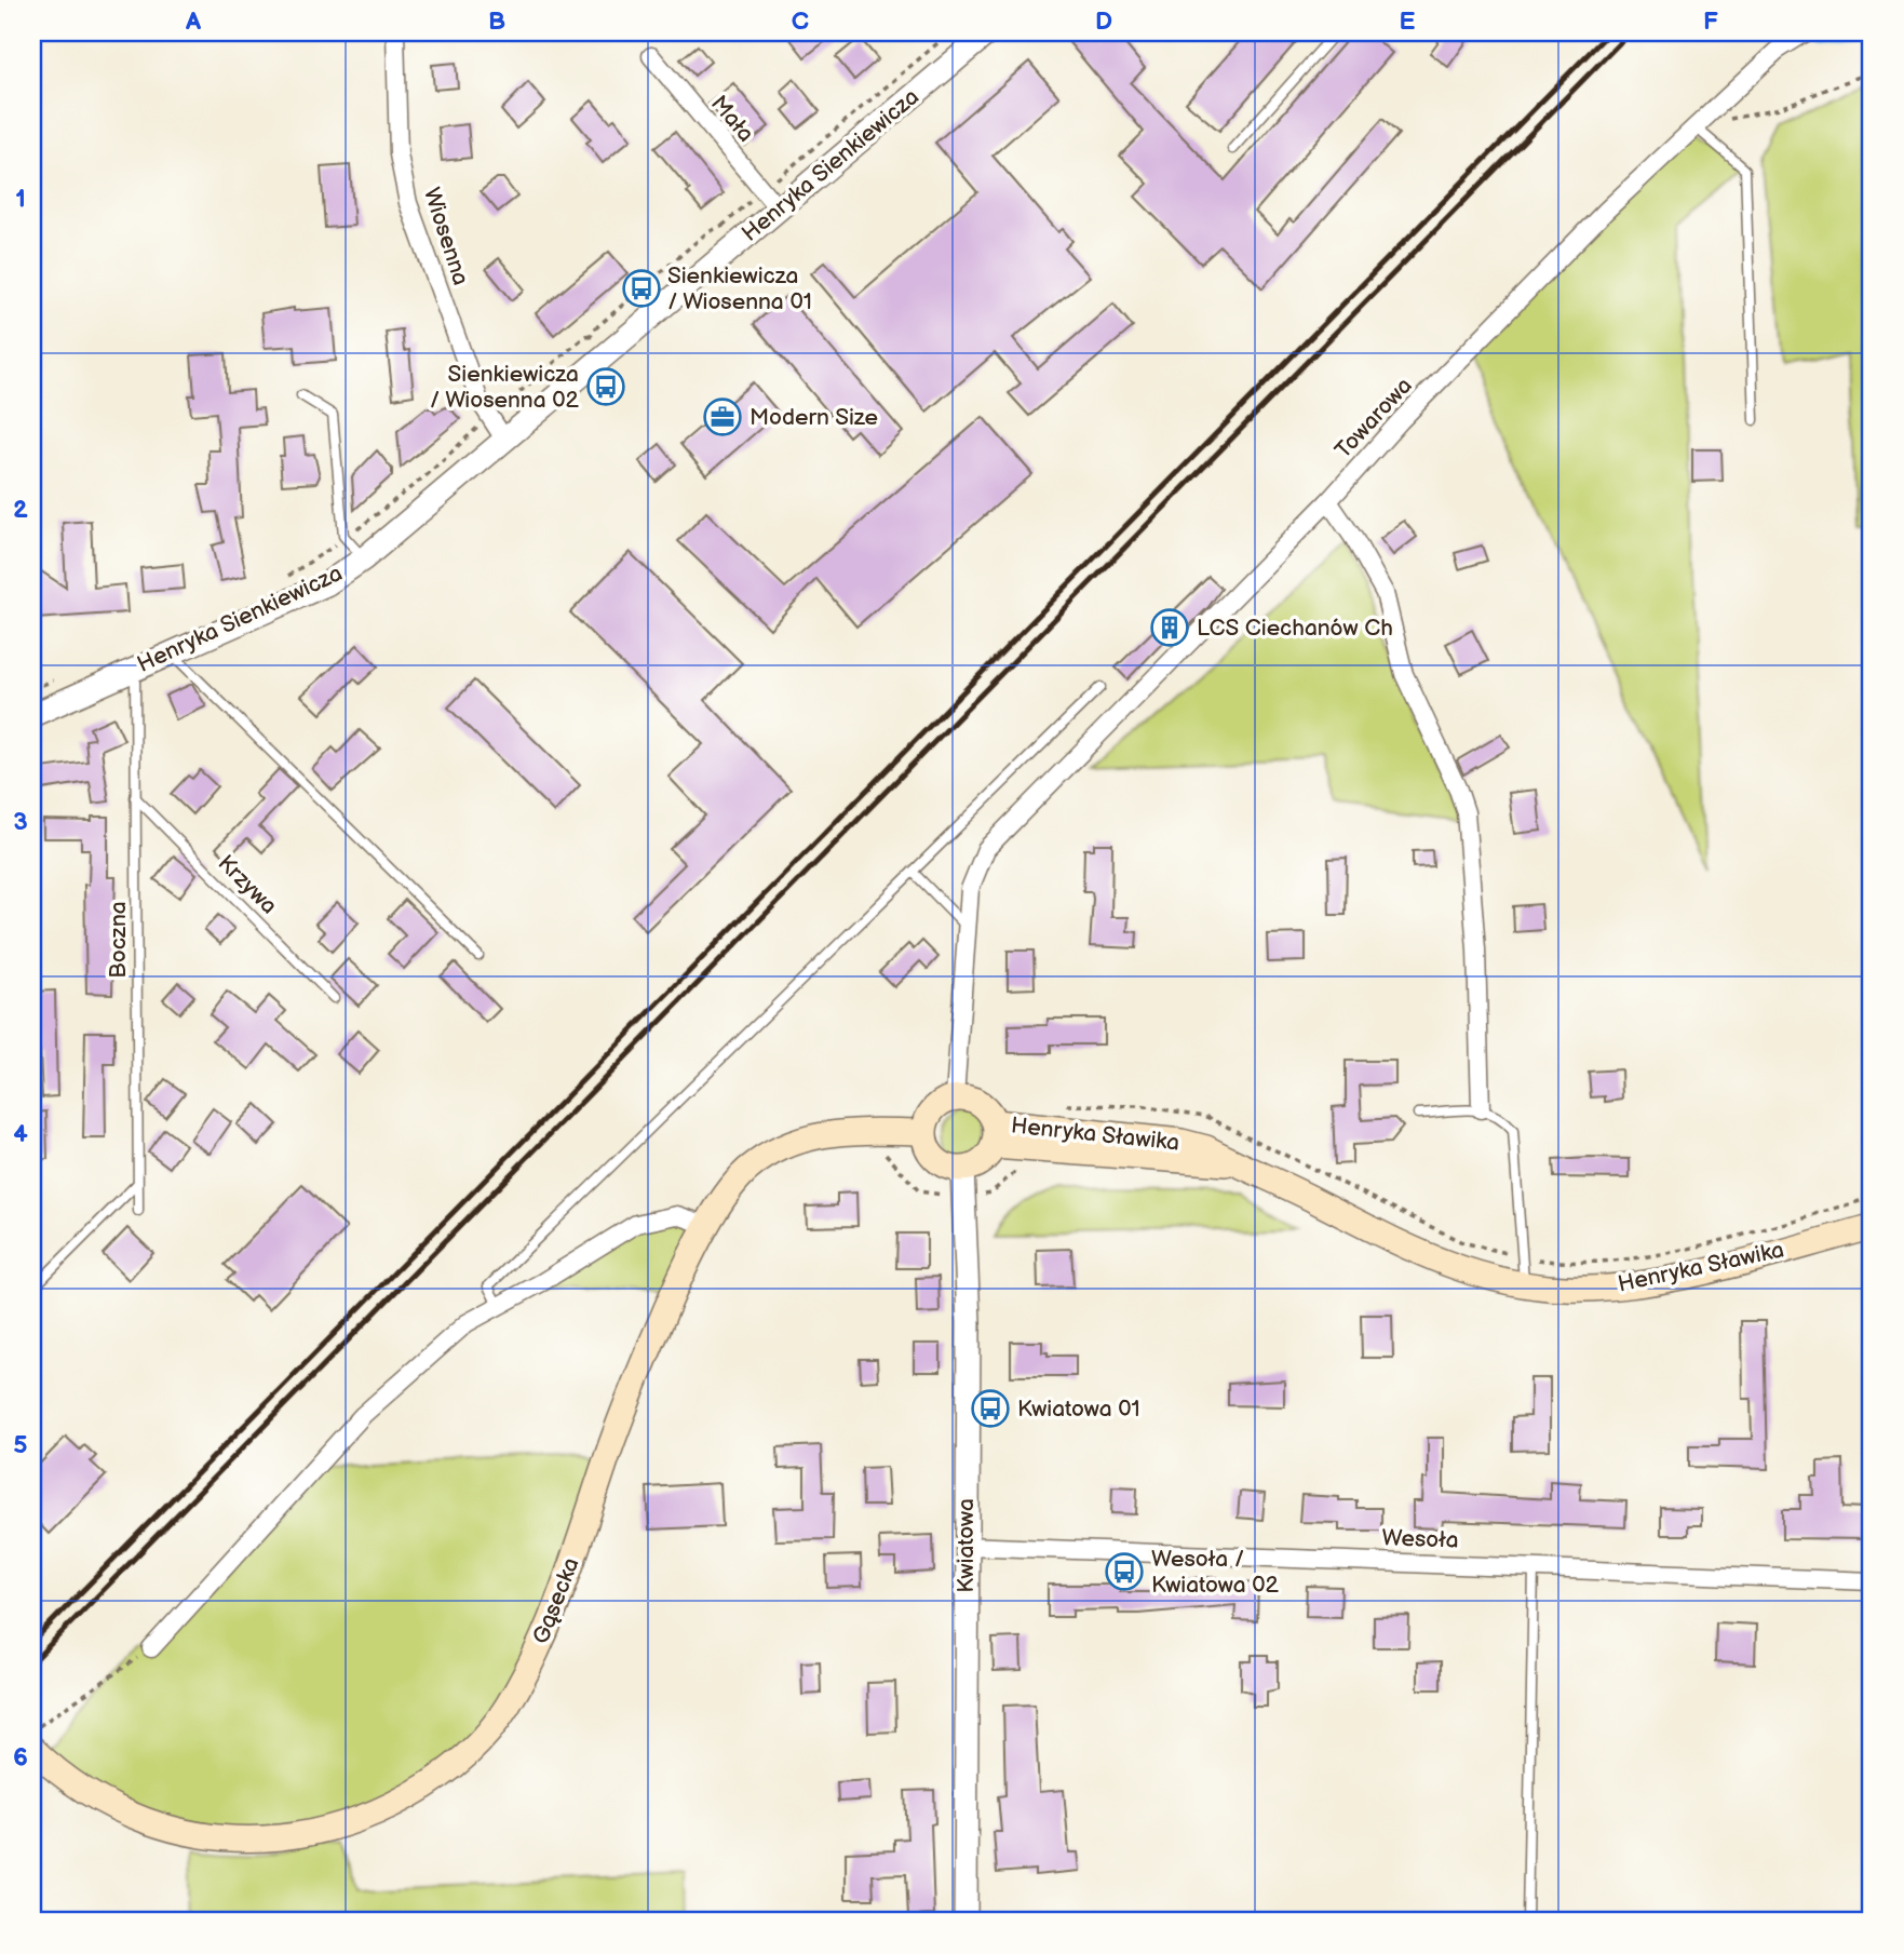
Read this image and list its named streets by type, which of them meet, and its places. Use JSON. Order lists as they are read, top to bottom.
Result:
{
  "streets": {
    "main road": ["Henryka Sławika", "Gąsecka"],
    "street": [
      "Mała",
      "Henryka Sienkiewicza",
      "Wiosenna",
      "Towarowa",
      "Wesoła",
      "Kwiatowa"
    ],
    "lane": ["Krzywa", "Boczna"]
  },
  "crossings": [
    ["Mała", "Henryka Sienkiewicza"],
    ["Henryka Sienkiewicza", "Wiosenna"],
    ["Henryka Sienkiewicza", "Boczna"],
    ["Krzywa", "Boczna"],
    ["Henryka Sławika", "Kwiatowa"],
    ["Henryka Sławika", "Gąsecka"],
    ["Wesoła", "Kwiatowa"],
    ["Kwiatowa", "Gąsecka"]
  ],
  "places": {
    "bus stop": [
      "Sienkiewicza / Wiosenna 01",
      "Sienkiewicza / Wiosenna 02",
      "Kwiatowa 01",
      "Wesoła / Kwiatowa 02"
    ],
    "office": ["Modern Size"],
    "building": ["LCS Ciechanów Ch"]
  },
  "grid": {
    "columns": [
      "A",
      "B",
      "C",
      "D",
      "E",
      "F"
    ],
    "rows": [
      "1",
      "2",
      "3",
      "4",
      "5",
      "6"
    ]
  }
}
